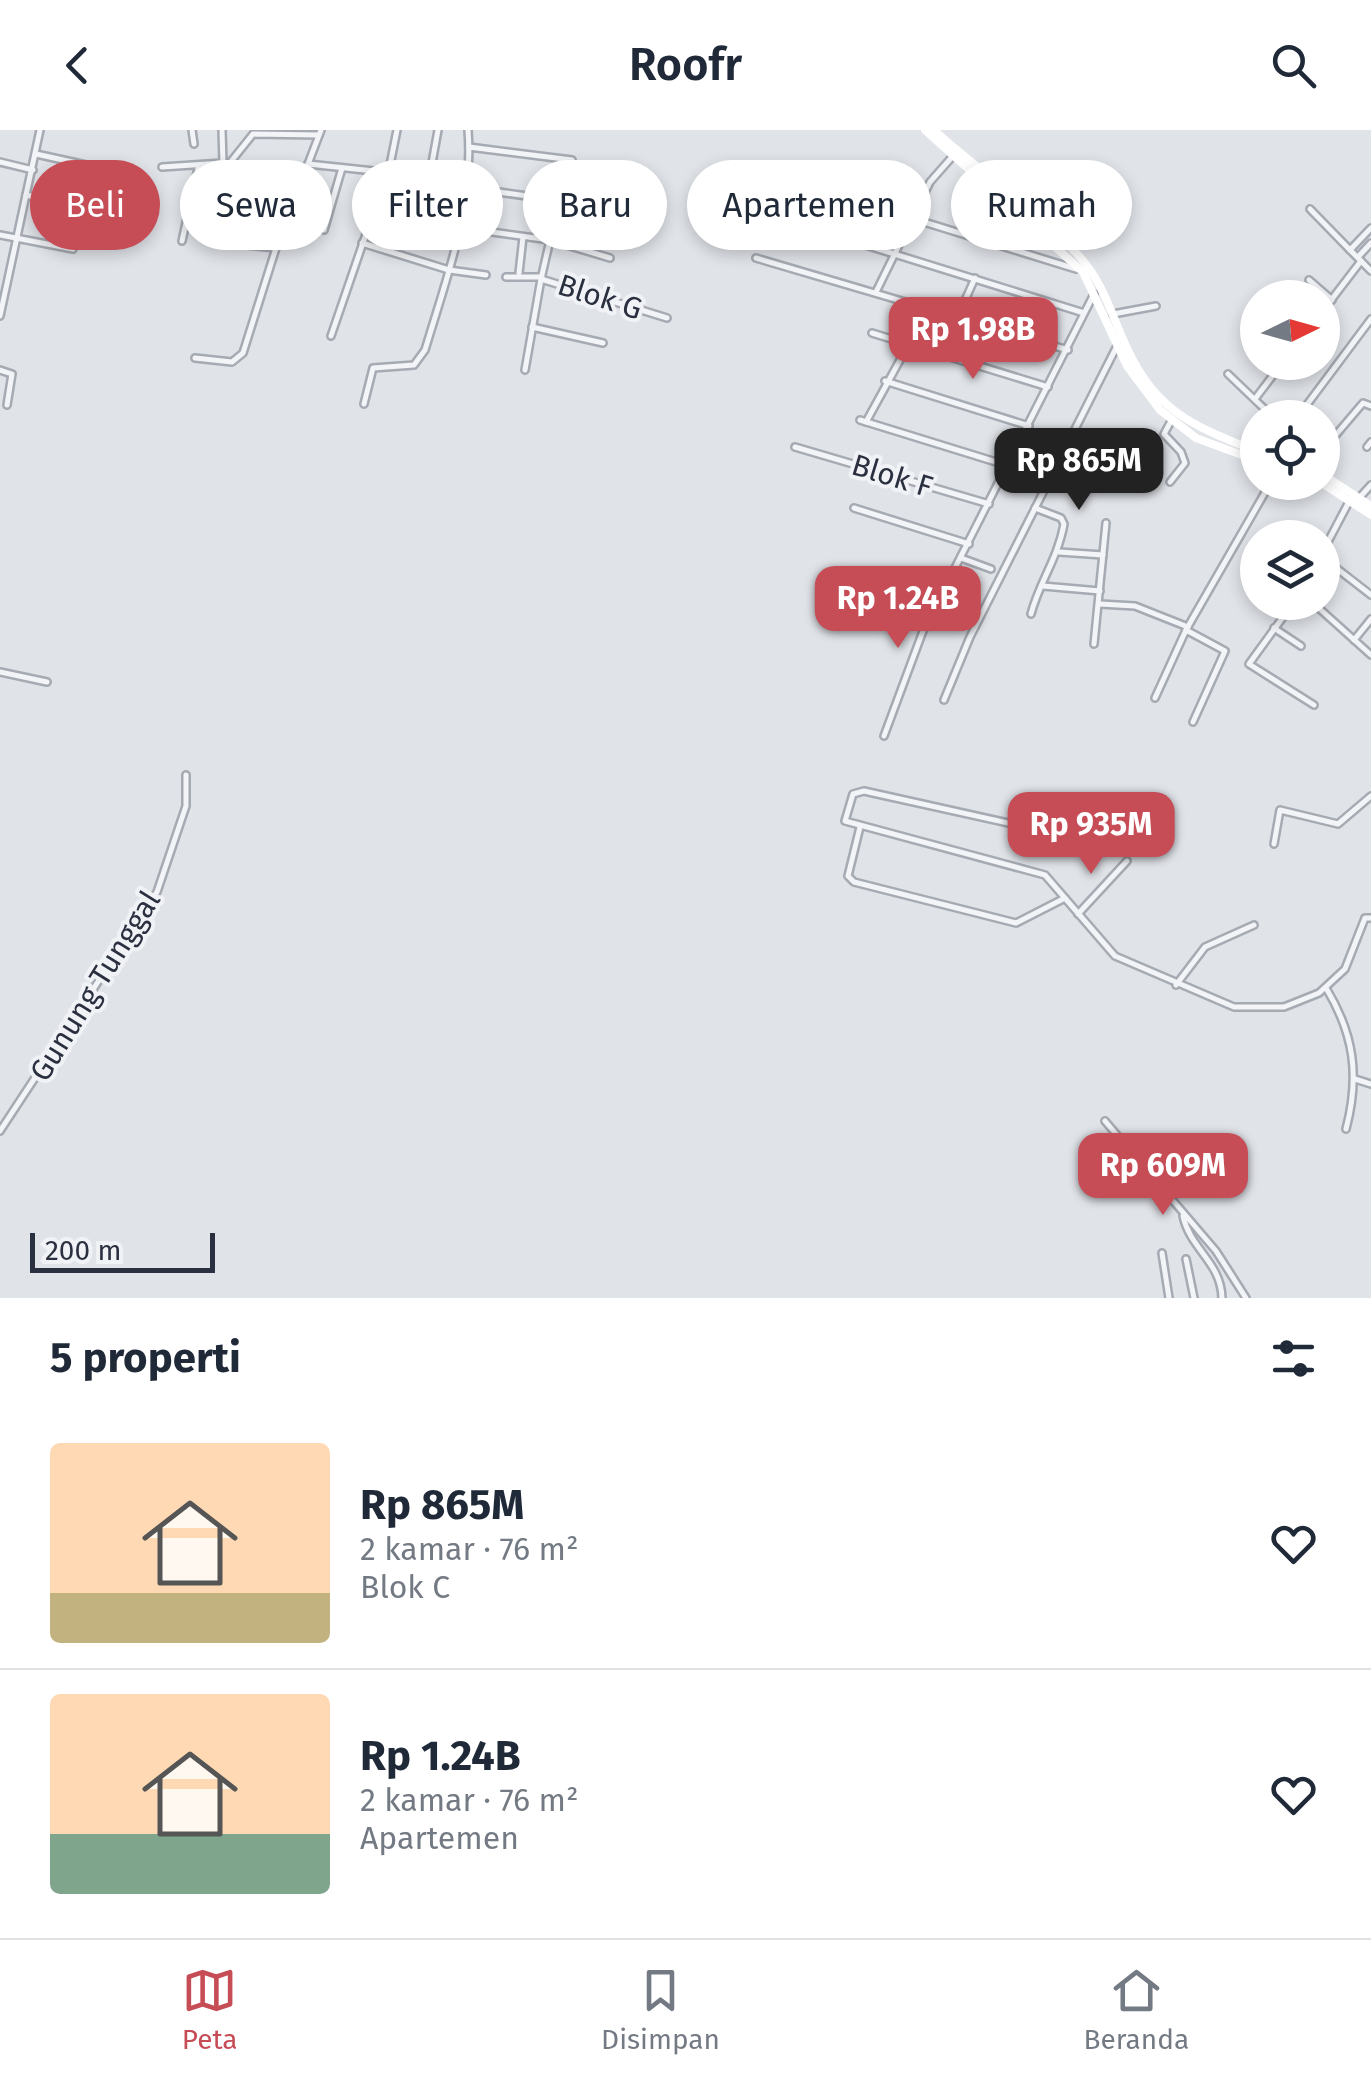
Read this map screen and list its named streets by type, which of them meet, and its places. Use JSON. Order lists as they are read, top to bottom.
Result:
{
  "streets": {
    "street": ["Blok G", "Blok F", "Gunung Tunggal"]
  },
  "scale_bar": "200 m",
  "north": "right",
  "page": {
    "header": "Roofr",
    "chip": [
      "Beli",
      "Sewa",
      "Filter",
      "Baru",
      "Apartemen",
      "Rumah"
    ],
    "price": [
      "Rp 1.98B",
      "Rp 865M",
      "Rp 1.24B",
      "Rp 935M",
      "Rp 609M"
    ],
    "scale": "200 m",
    "heading": "5 properti",
    "list": [
      {
        "name": "Rp 865M",
        "note": "2 kamar · 76 m² · Blok C"
      },
      {
        "name": "Rp 1.24B",
        "note": "2 kamar · 76 m² · Apartemen"
      }
    ],
    "tabs": ["Peta", "Disimpan", "Beranda"]
  }
}
